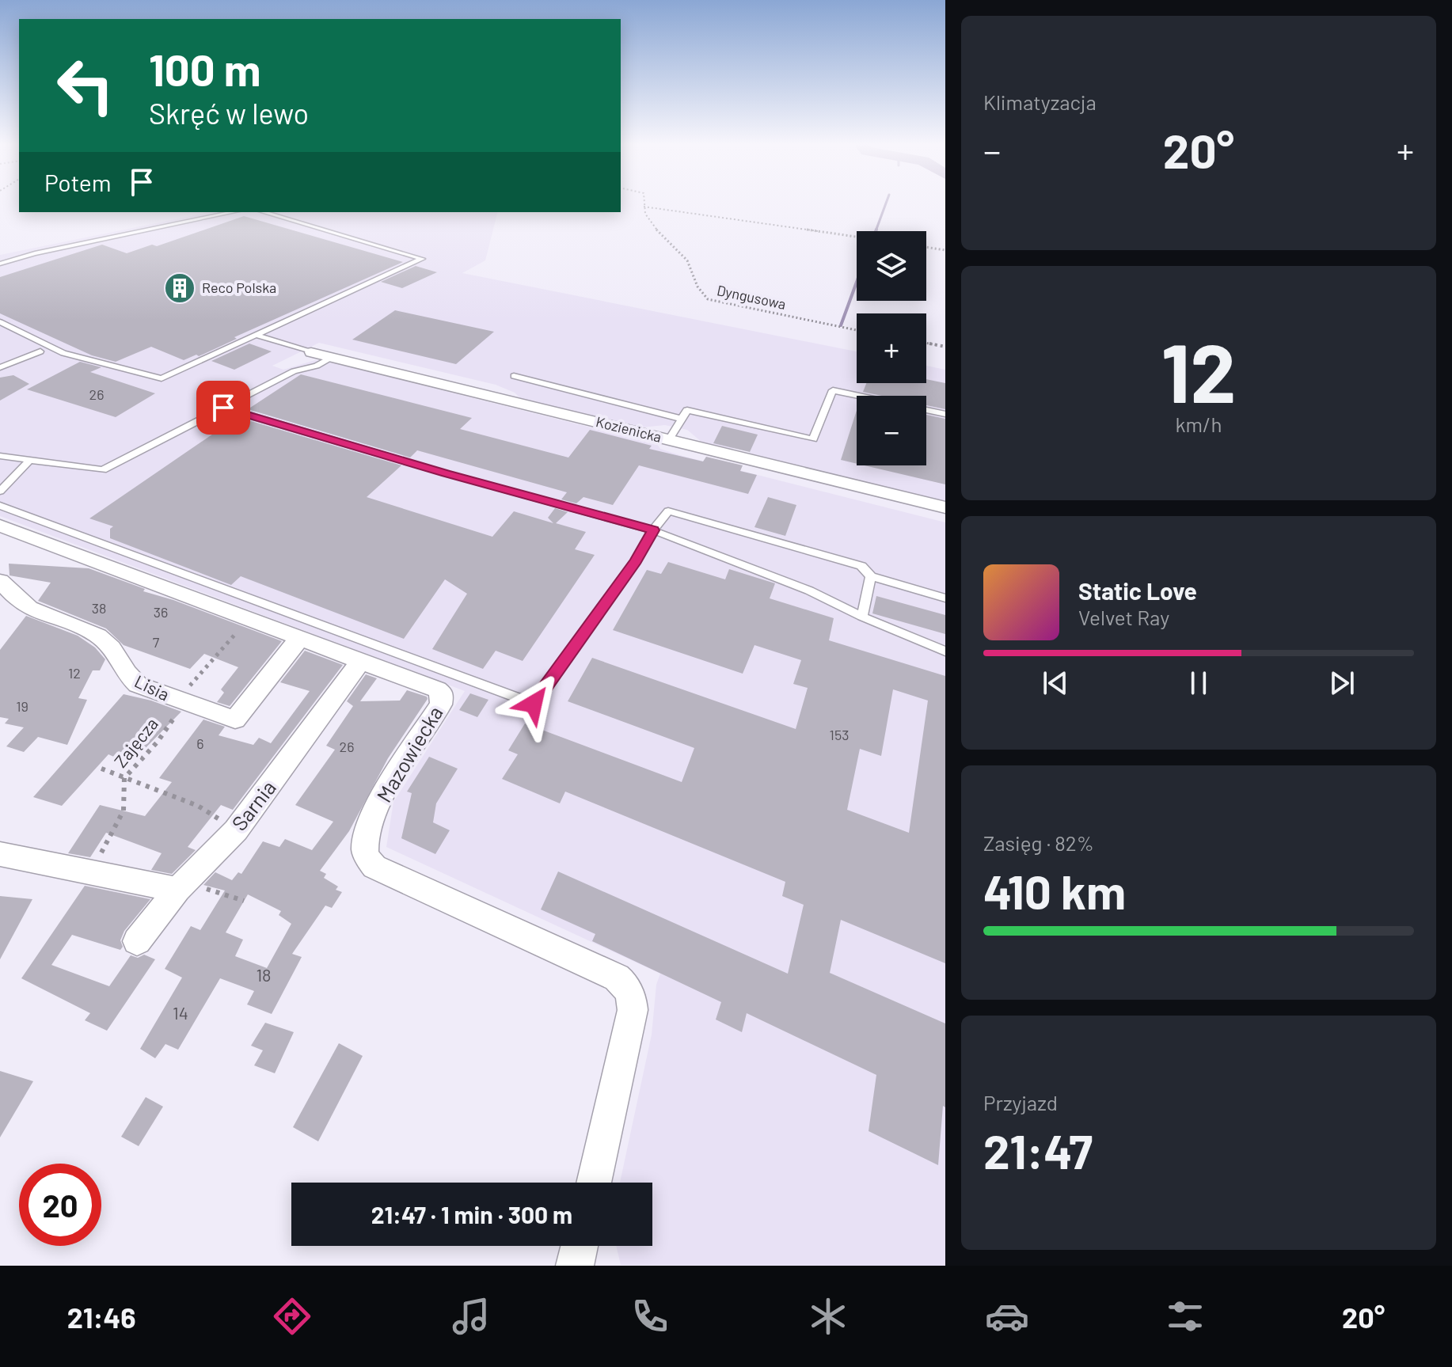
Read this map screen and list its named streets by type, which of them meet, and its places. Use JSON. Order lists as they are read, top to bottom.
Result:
{
  "streets": {
    "street": [
      "Kozienicka",
      "Lisia",
      "Mazowiecka",
      "Sarnia"
    ],
    "path": ["Dyngusowa", "Zajęcza"]
  },
  "crossings": [
    ["Lisia", "Zajęcza"],
    ["Lisia", "Mazowiecka"],
    ["Zajęcza", "Mazowiecka"],
    ["Mazowiecka", "Sarnia"]
  ],
  "places": {
    "building": ["Reco Polska"]
  },
  "house_numbers": [
    "26",
    "38",
    "36",
    "7",
    "12",
    "19",
    "153",
    "6",
    "26",
    "18",
    "14"
  ],
  "page": {
    "tile": [
      "Klimatyzacja",
      ["12", "km/h"],
      ["Zasięg · 82%", "410 km"],
      ["Przyjazd", "21:47"]
    ],
    "turn": ["100 m", "Skręć w lewo"],
    "heat": ["−", "20°", "+"],
    "then": "Potem",
    "map_buttons": ["+", "−"],
    "song": ["Static Love", "Velvet Ray"],
    "limit": "20",
    "trip": "21:47 · 1 min · 300 m",
    "tabs": ["21:46", "20°"]
  }
}
